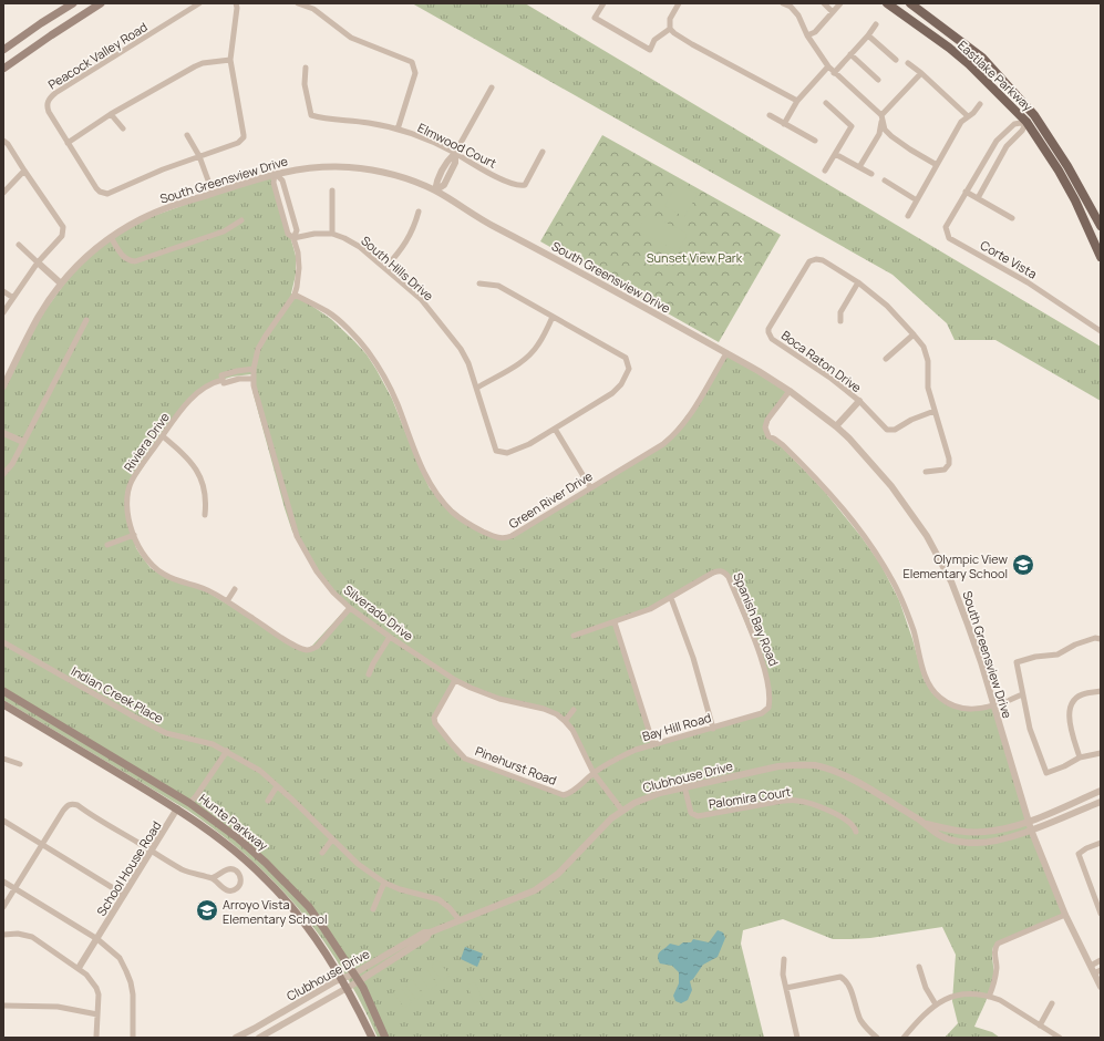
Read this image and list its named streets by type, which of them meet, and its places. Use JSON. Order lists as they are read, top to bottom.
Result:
{
  "streets": {
    "main road": ["Eastlake Parkway", "Hunte Parkway"],
    "street": [
      "Peacock Valley Road",
      "Elmwood Court",
      "South Greensview Drive",
      "Corte Vista",
      "South Hills Drive",
      "Boca Raton Drive",
      "Riviera Drive",
      "Green River Drive",
      "Silverado Drive",
      "Spanish Bay Road",
      "Indian Creek Place",
      "Bay Hill Road",
      "Pinehurst Road",
      "Clubhouse Drive",
      "Palomira Court",
      "School House Road"
    ]
  },
  "crossings": [
    ["Eastlake Parkway", "Corte Vista"],
    ["South Greensview Drive", "Green River Drive"],
    ["South Greensview Drive", "Silverado Drive"],
    ["South Greensview Drive", "Clubhouse Drive"],
    ["South Hills Drive", "Silverado Drive"],
    ["Riviera Drive", "Silverado Drive"],
    ["Green River Drive", "Silverado Drive"],
    ["Silverado Drive", "Bay Hill Road"],
    ["Silverado Drive", "Pinehurst Road"],
    ["Silverado Drive", "Clubhouse Drive"],
    ["Spanish Bay Road", "Bay Hill Road"],
    ["Indian Creek Place", "Clubhouse Drive"],
    ["Bay Hill Road", "Pinehurst Road"],
    ["Clubhouse Drive", "Palomira Court"],
    ["Clubhouse Drive", "Hunte Parkway"],
    ["Hunte Parkway", "School House Road"]
  ],
  "parks": ["Sunset View Park"],
  "places": {
    "school or university": ["Olympic View Elementary School", "Arroyo Vista Elementary School"]
  }
}
